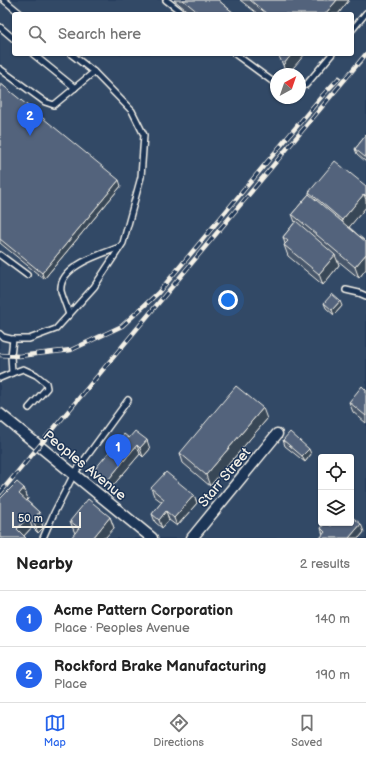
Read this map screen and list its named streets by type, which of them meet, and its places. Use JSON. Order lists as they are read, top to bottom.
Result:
{
  "streets": {
    "street": ["Peoples Avenue", "Starr Street"]
  },
  "scale_bar": "50 m",
  "north": "top right",
  "page": {
    "search": "Search here",
    "pins": ["2", "1"],
    "scale": "50 m",
    "heading": ["Nearby", "2 results"],
    "list": [
      {
        "mark": "1",
        "name": "Acme Pattern Corporation",
        "note": "Place · Peoples Avenue",
        "value": "140 m"
      },
      {
        "mark": "2",
        "name": "Rockford Brake Manufacturing",
        "note": "Place",
        "value": "190 m"
      }
    ],
    "nav": ["Map", "Directions", "Saved"]
  }
}
